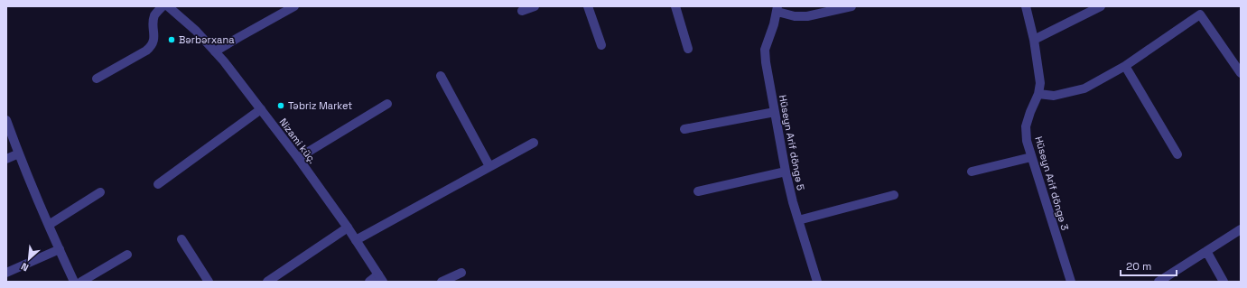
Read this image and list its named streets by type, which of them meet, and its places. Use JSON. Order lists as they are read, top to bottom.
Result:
{
  "streets": {
    "street": ["Nizami küç.", "Hüseyn Arif döngə 5", "Hüseyn Arif döngə 3"]
  },
  "places": ["Bərbərxana", "Təbriz Market"],
  "scale_bar": "20 m",
  "north": "bottom left"
}
